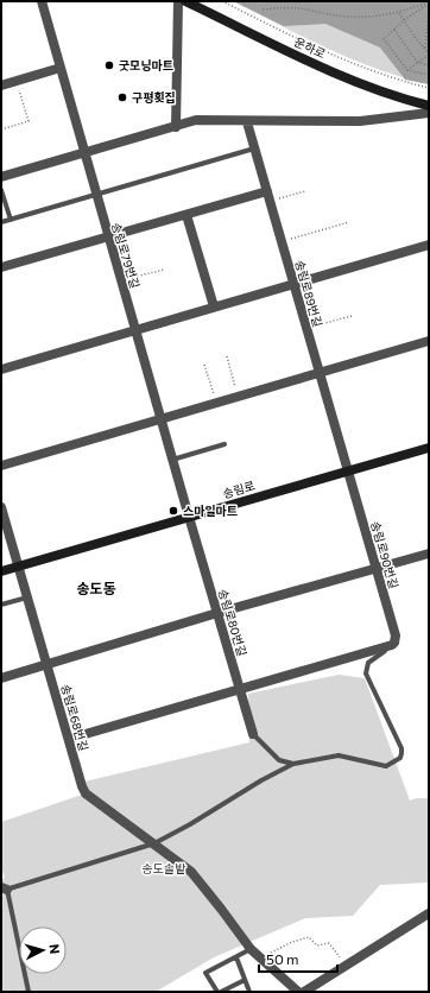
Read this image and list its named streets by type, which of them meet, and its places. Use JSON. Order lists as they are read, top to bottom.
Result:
{
  "streets": {
    "street": [
      "운하로",
      "송림로79번길",
      "송림로89번길",
      "송림로",
      "송림로90번길",
      "송림로80번길",
      "송림로68번길"
    ]
  },
  "crossings": [
    ["송림로79번길", "송림로"],
    ["송림로79번길", "송림로80번길"],
    ["송림로89번길", "송림로"],
    ["송림로89번길", "송림로90번길"],
    ["송림로", "송림로90번길"],
    ["송림로", "송림로80번길"],
    ["송림로", "송림로68번길"]
  ],
  "districts": ["송도동"],
  "parks": ["송도솔밭"],
  "places": ["굿모닝마트", "구평횟집", "스마일마트"],
  "scale_bar": "50 m",
  "north": "right"
}
